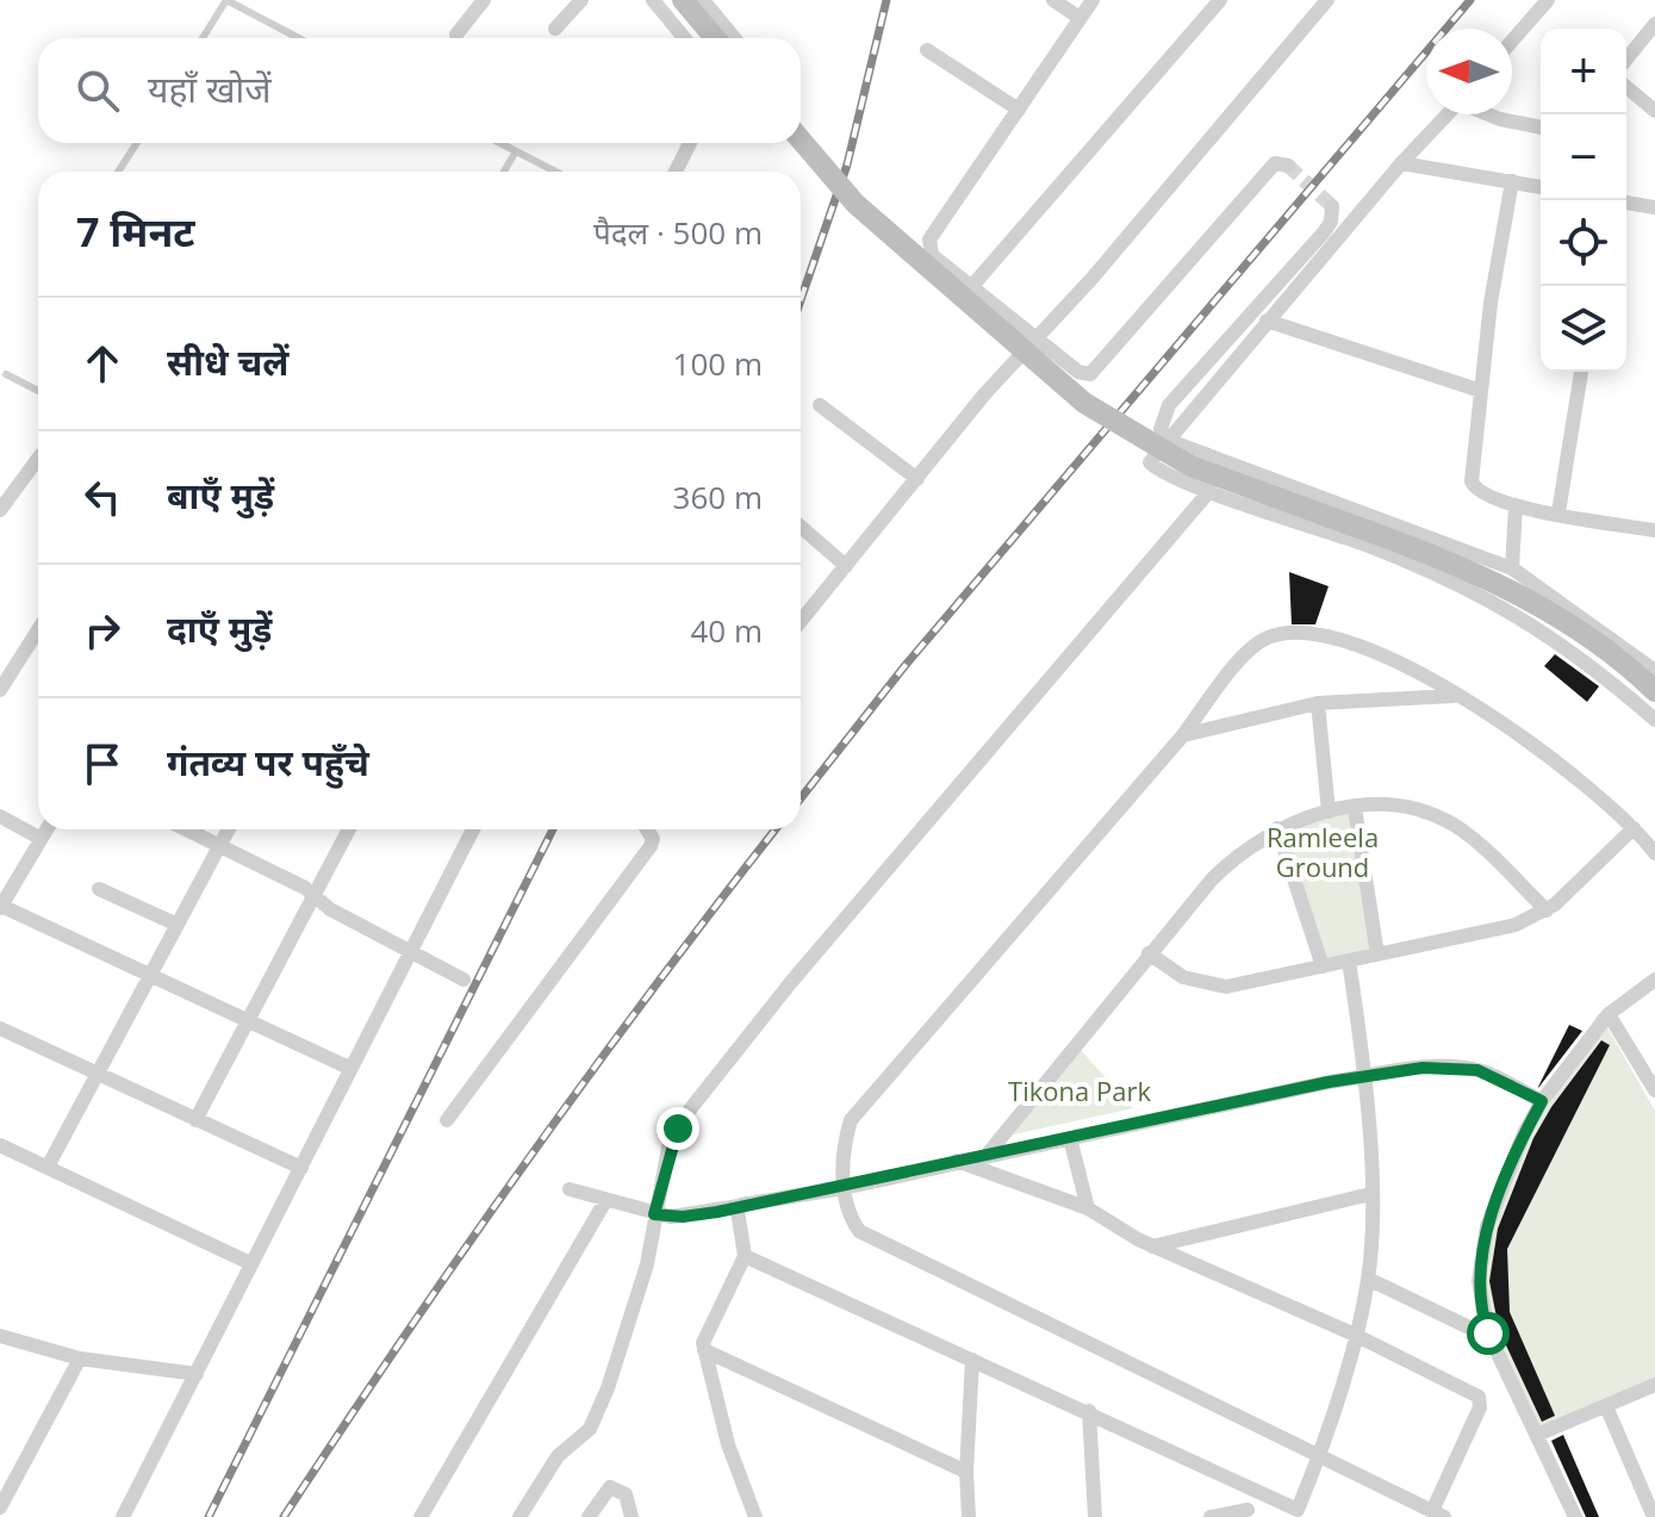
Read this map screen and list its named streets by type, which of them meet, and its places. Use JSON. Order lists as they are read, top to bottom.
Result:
{
  "parks": ["Ramleela Ground", "Tikona Park"],
  "north": "left",
  "page": {
    "map_buttons": ["+", "−"],
    "search": "यहाँ खोजें",
    "heading": ["7 मिनट", "पैदल · 500 m"],
    "list": [
      ["सीधे चलें", "100 m"],
      ["बाएँ मुड़ें", "360 m"],
      ["दाएँ मुड़ें", "40 m"],
      "गंतव्य पर पहुँचे"
    ]
  }
}
